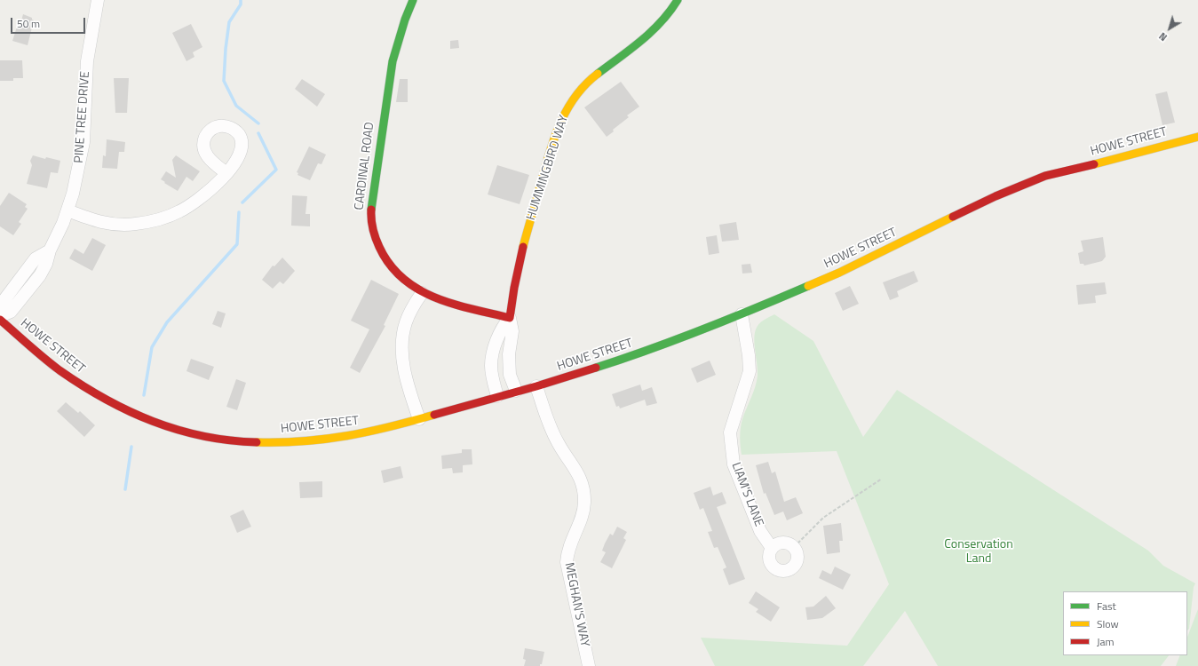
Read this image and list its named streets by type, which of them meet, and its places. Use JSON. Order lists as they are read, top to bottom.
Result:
{
  "streets": {
    "street": [
      "PINE TREE DRIVE",
      "HOWE STREET",
      "CARDINAL ROAD",
      "HUMMINGBIRD WAY",
      "LIAM'S LANE",
      "MEGHAN'S WAY"
    ]
  },
  "crossings": [
    ["HOWE STREET", "HUMMINGBIRD WAY"],
    ["HOWE STREET", "LIAM'S LANE"],
    ["HOWE STREET", "MEGHAN'S WAY"],
    ["CARDINAL ROAD", "HUMMINGBIRD WAY"]
  ],
  "parks": ["Conservation Land"],
  "legend": ["Fast", "Slow", "Jam"],
  "scale_bar": "50 m",
  "north": "bottom left"
}
